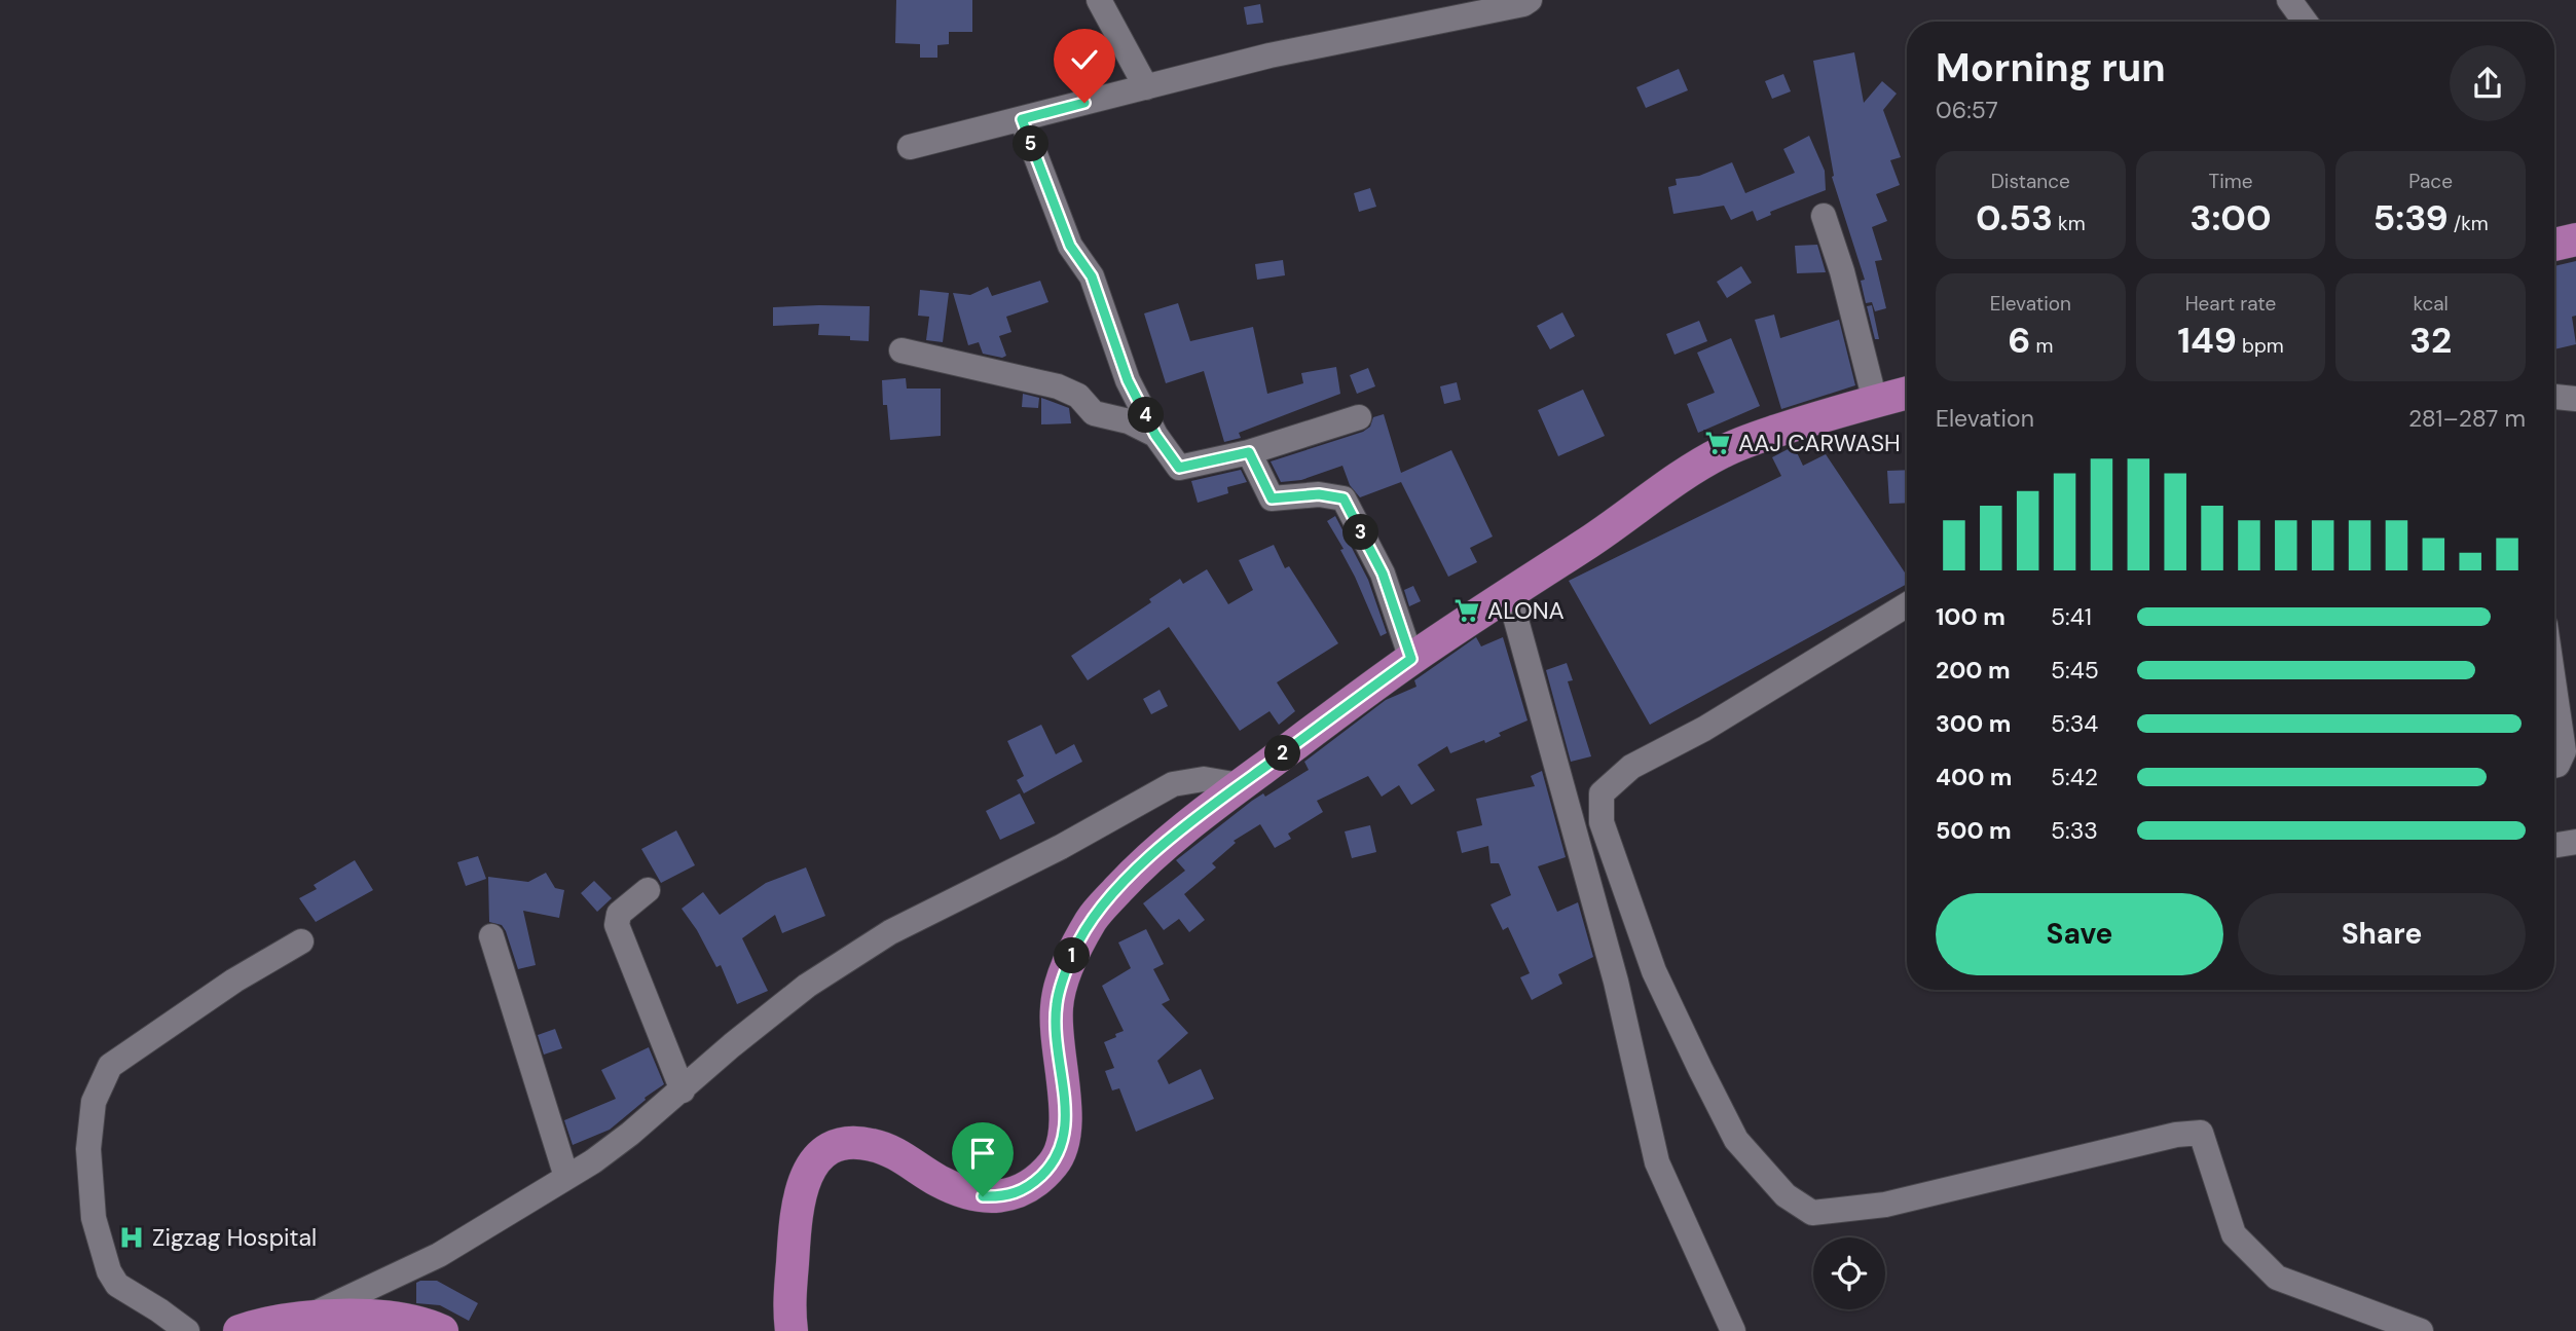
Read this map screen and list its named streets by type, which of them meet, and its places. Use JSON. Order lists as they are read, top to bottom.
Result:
{
  "places": {
    "supermarket": ["AAJ CARWASH", "ALONA"],
    "hospital": ["Zigzag Hospital"]
  },
  "page": {
    "heading": ["Morning run", "06:57"],
    "pins": [
      "5",
      "4",
      "3",
      "2",
      "1"
    ],
    "stats": [
      ["Distance", "0.53 km"],
      ["Time", "3:00"],
      ["Pace", "5:39 /km"],
      ["Elevation", "6 m"],
      ["Heart rate", "149 bpm"],
      ["kcal", "32"]
    ],
    "chart": ["Elevation", "281–287 m"],
    "list": [
      {
        "name": "100 m",
        "note": "5:41"
      },
      {
        "name": "200 m",
        "note": "5:45"
      },
      {
        "name": "300 m",
        "note": "5:34"
      },
      {
        "name": "400 m",
        "note": "5:42"
      },
      {
        "name": "500 m",
        "note": "5:33"
      }
    ],
    "buttons": ["Save", "Share"]
  }
}
